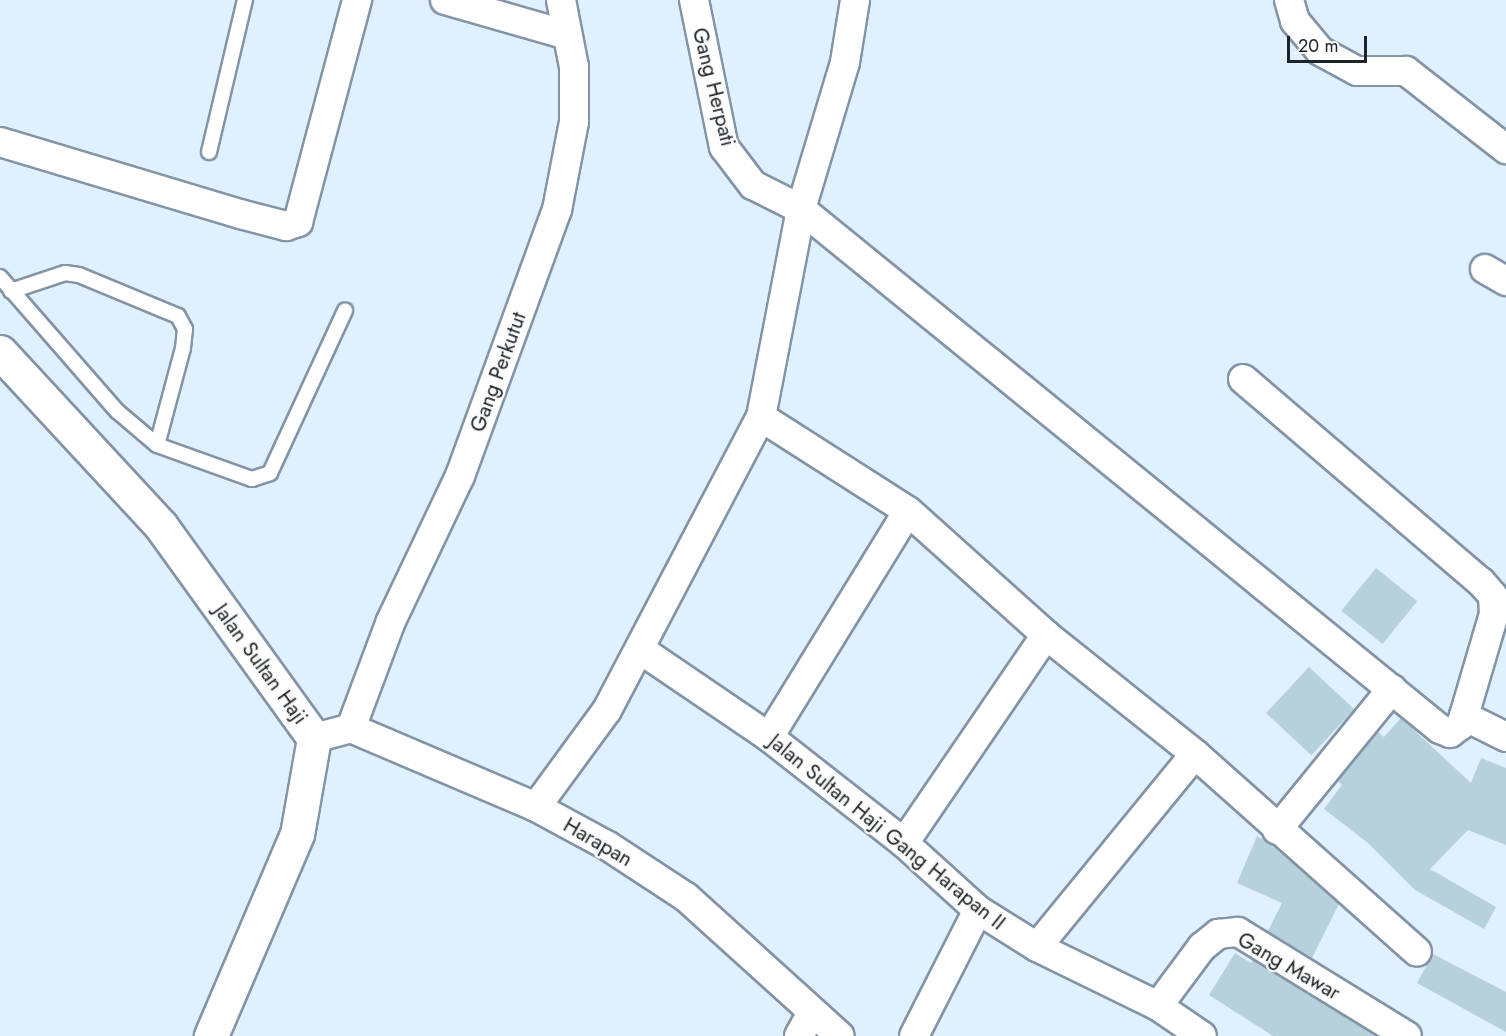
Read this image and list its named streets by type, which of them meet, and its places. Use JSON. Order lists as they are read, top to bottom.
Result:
{
  "streets": {
    "street": [
      "Gang Herpati",
      "Gang Perkutut",
      "Jalan Sultan Haji",
      "Jalan Sultan Haji Gang Harapan II",
      "Harapan",
      "Gang Mawar"
    ]
  },
  "crossings": [
    ["Gang Perkutut", "Harapan"],
    ["Jalan Sultan Haji Gang Harapan II", "Gang Mawar"]
  ],
  "scale_bar": "20 m"
}
